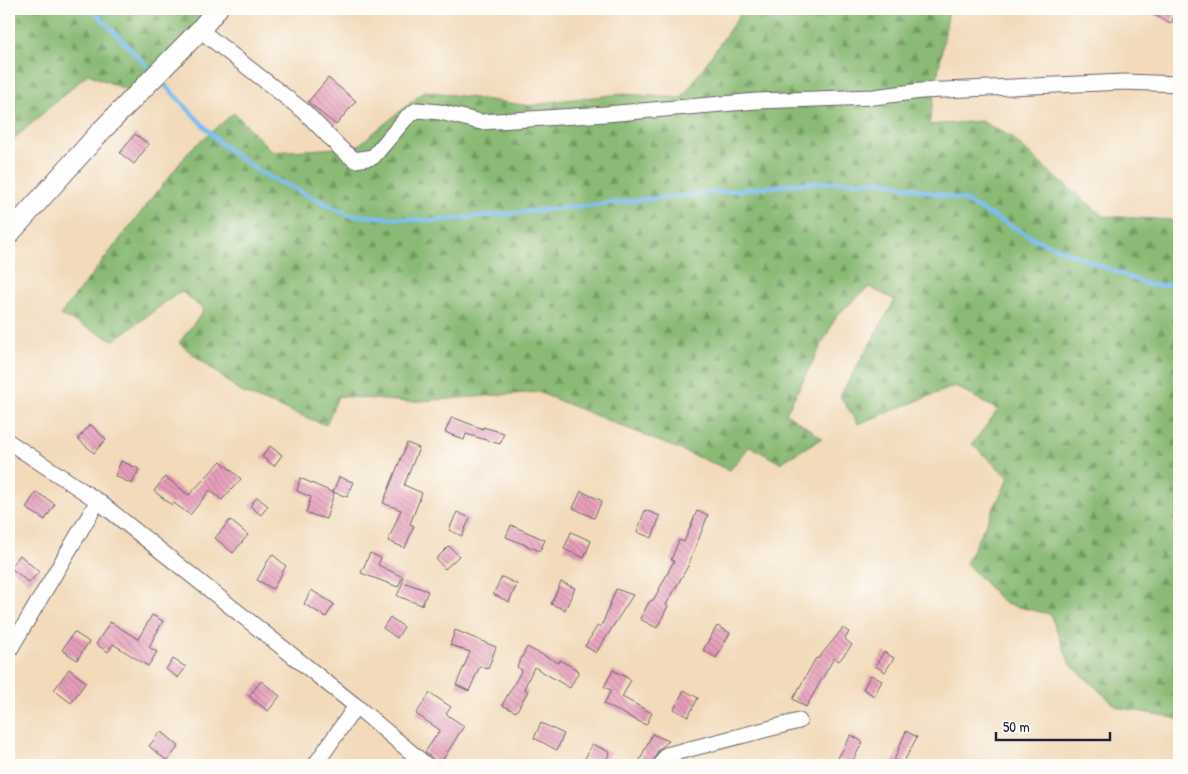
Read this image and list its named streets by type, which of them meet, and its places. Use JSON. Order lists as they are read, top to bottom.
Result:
{
  "scale_bar": "50 m"
}
